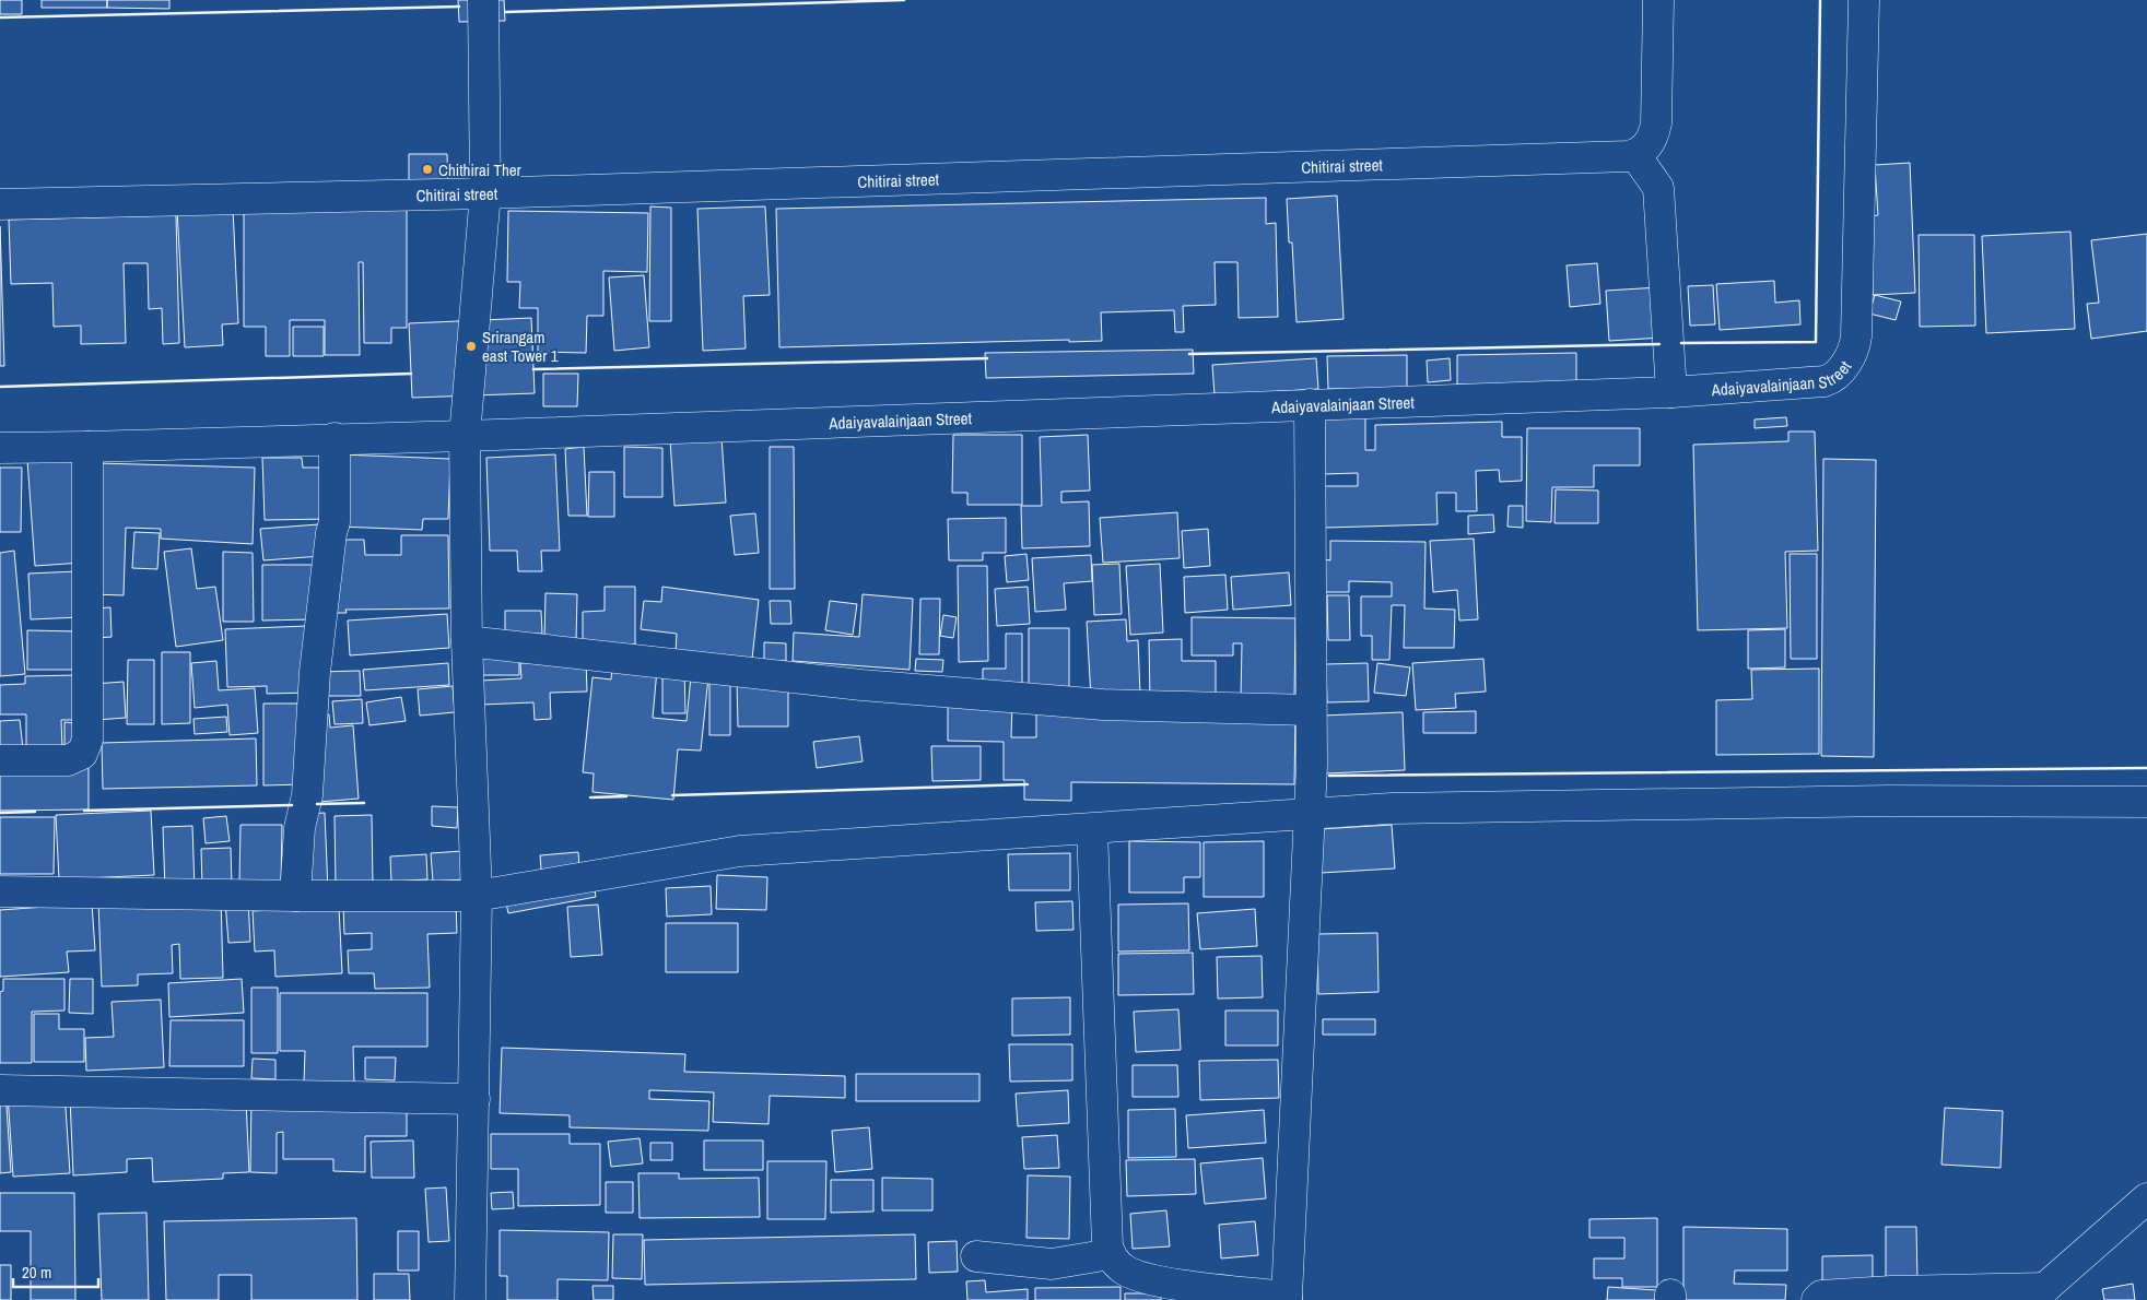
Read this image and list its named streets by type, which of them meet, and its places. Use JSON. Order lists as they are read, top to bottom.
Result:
{
  "streets": {
    "street": ["Chitirai street", "Adaiyavalainjaan Street"]
  },
  "places": ["Chithirai Ther", "Srirangam east Tower 1"],
  "scale_bar": "20 m"
}
